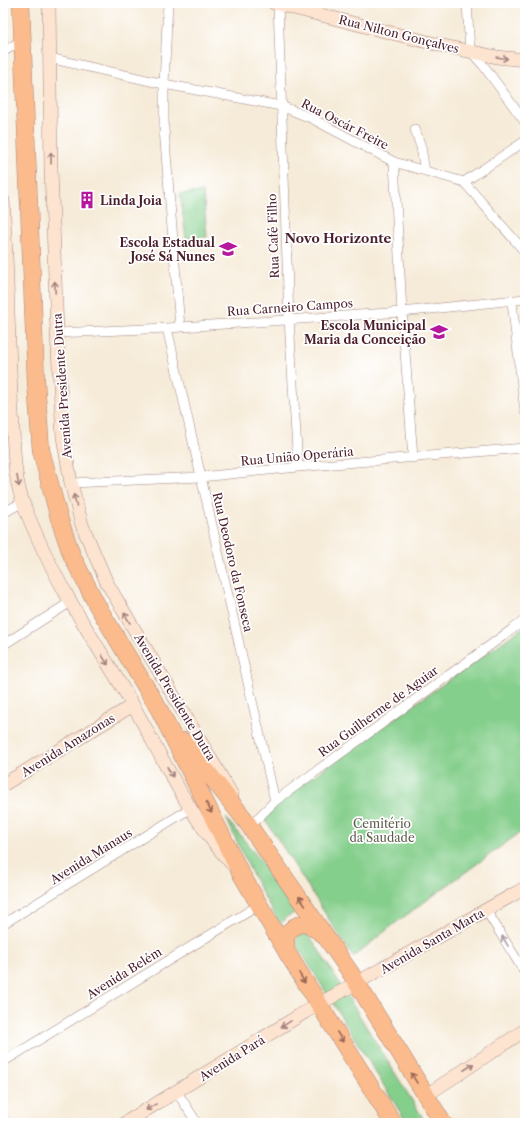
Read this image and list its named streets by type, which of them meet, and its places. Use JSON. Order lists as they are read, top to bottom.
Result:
{
  "streets": {
    "highway": ["Avenida Presidente Dutra"],
    "street": [
      "Rua Nilton Gonçalves",
      "Rua Oscár Freire",
      "Rua Café Filho",
      "Rua Carneiro Campos",
      "Rua União Operária",
      "Rua Deodoro da Fonseca",
      "Rua Guilherme de Aguiar",
      "Avenida Amazonas",
      "Avenida Manaus",
      "Avenida Santa Marta",
      "Avenida Belém",
      "Avenida Pará"
    ]
  },
  "crossings": [
    ["Rua Nilton Gonçalves", "Rua Café Filho"],
    ["Rua Oscár Freire", "Rua Café Filho"],
    ["Rua Oscár Freire", "Avenida Presidente Dutra"],
    ["Rua Café Filho", "Rua Carneiro Campos"],
    ["Rua Café Filho", "Rua União Operária"],
    ["Rua Carneiro Campos", "Avenida Presidente Dutra"],
    ["Rua Carneiro Campos", "Rua Deodoro da Fonseca"],
    ["Avenida Presidente Dutra", "Rua União Operária"],
    ["Avenida Presidente Dutra", "Rua Guilherme de Aguiar"],
    ["Avenida Presidente Dutra", "Avenida Amazonas"],
    ["Avenida Presidente Dutra", "Avenida Manaus"],
    ["Avenida Presidente Dutra", "Avenida Santa Marta"],
    ["Avenida Presidente Dutra", "Avenida Belém"],
    ["Avenida Presidente Dutra", "Avenida Pará"],
    ["Rua União Operária", "Rua Deodoro da Fonseca"],
    ["Rua Deodoro da Fonseca", "Rua Guilherme de Aguiar"],
    ["Avenida Santa Marta", "Avenida Pará"]
  ],
  "one_way": ["Avenida Pará"],
  "districts": ["Novo Horizonte"],
  "parks": ["Cemitério da Saudade"],
  "places": {
    "building": ["Linda Joia"],
    "school or university": ["Escola Estadual José Sá Nunes", "Escola Municipal Maria da Conceição"]
  }
}
